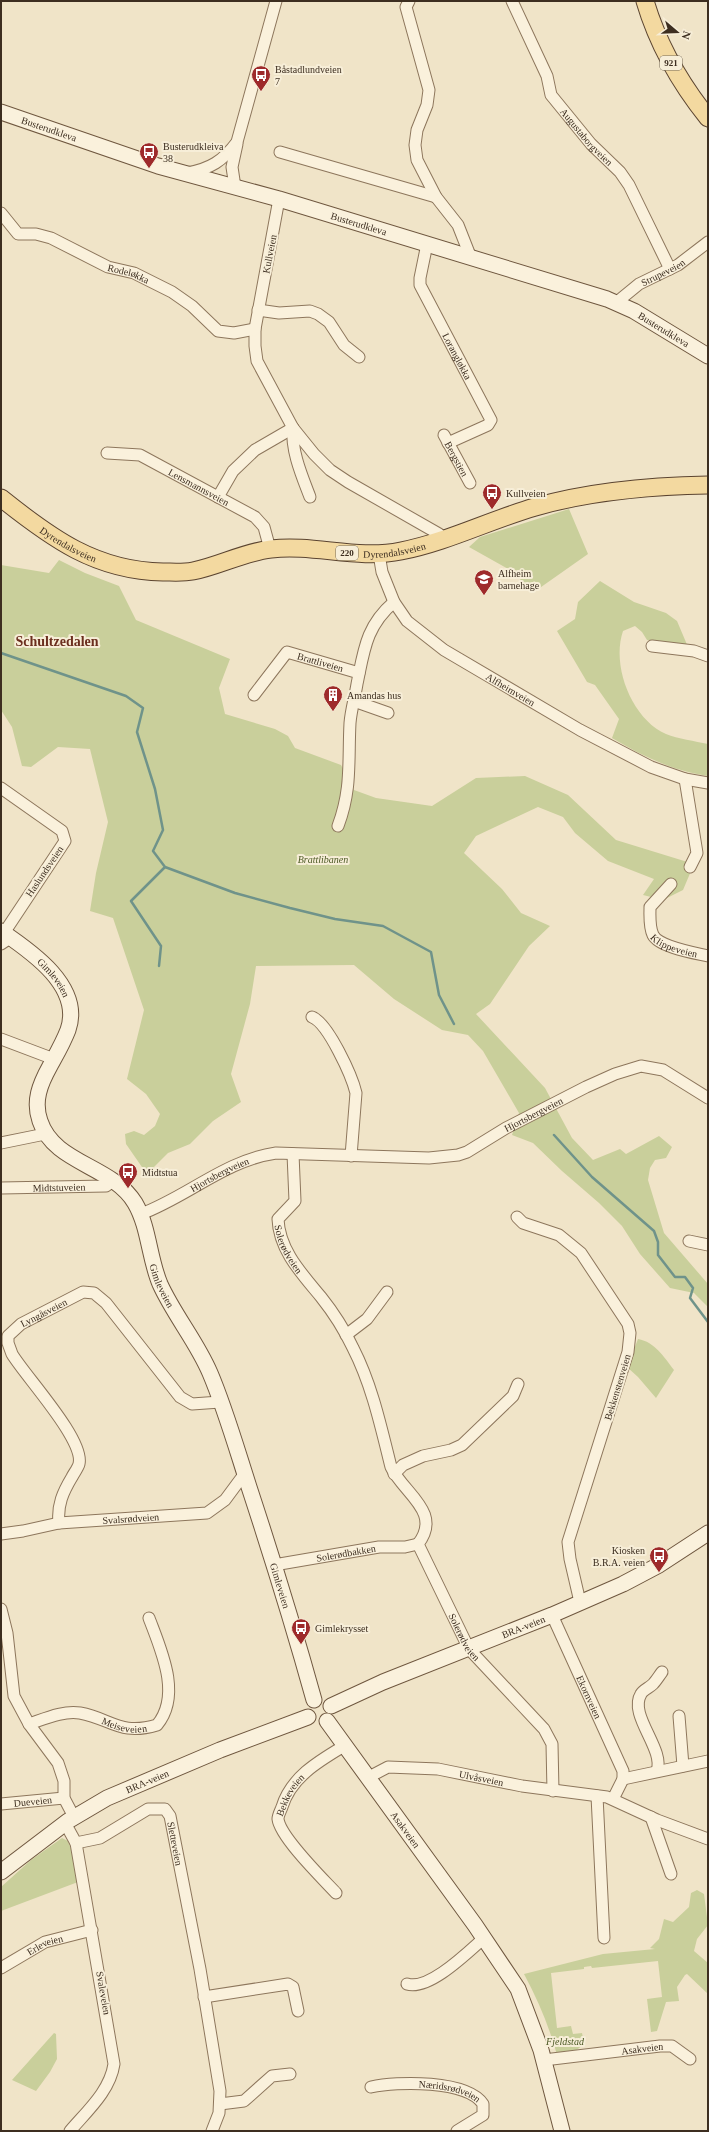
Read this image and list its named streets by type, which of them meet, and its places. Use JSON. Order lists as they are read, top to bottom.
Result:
{
  "streets": {
    "main road": ["921", "Dyrendalsveien", "220"],
    "street": [
      "Busterudkleva",
      "Augustaborgveien",
      "Kullveien",
      "Strupeveien",
      "Rodeløkka",
      "Lorangløkka",
      "Bergstien",
      "Lensmannsveien",
      "Brattliveien",
      "Alfheimveien",
      "Haslundsveien",
      "Klippeveien",
      "Gimleveien",
      "Hjortsbergveien",
      "Midtstuveien",
      "Solerødveien",
      "Lyngåsveien",
      "Bekkenstenveien",
      "Svalsrødveien",
      "Solerødbakken",
      "BRA-veien",
      "Ekornveien",
      "Meiseveien",
      "Ulvåsveien",
      "Bekkeveien",
      "Dueveien",
      "Asakveien",
      "Sletteveien",
      "Erleveien",
      "Svaleveien",
      "Næridsrødveien"
    ]
  },
  "crossings": [
    ["Busterudkleva", "Kullveien"],
    ["Busterudkleva", "Strupeveien"],
    ["Busterudkleva", "Lorangløkka"],
    ["Augustaborgveien", "Strupeveien"],
    ["Kullveien", "Rodeløkka"],
    ["Kullveien", "Dyrendalsveien"],
    ["Lorangløkka", "Bergstien"],
    ["Lensmannsveien", "Dyrendalsveien"],
    ["Dyrendalsveien", "Alfheimveien"],
    ["Haslundsveien", "Gimleveien"],
    ["Gimleveien", "Hjortsbergveien"],
    ["Gimleveien", "Midtstuveien"],
    ["Gimleveien", "Lyngåsveien"],
    ["Gimleveien", "Svalsrødveien"],
    ["Gimleveien", "Solerødbakken"],
    ["Gimleveien", "BRA-veien"],
    ["Gimleveien", "Asakveien"],
    ["Hjortsbergveien", "Solerødveien"],
    ["Solerødveien", "Solerødbakken"],
    ["Solerødveien", "BRA-veien"],
    ["Solerødveien", "Ulvåsveien"],
    ["Lyngåsveien", "Svalsrødveien"],
    ["Bekkenstenveien", "BRA-veien"],
    ["BRA-veien", "Ekornveien"],
    ["BRA-veien", "Asakveien"],
    ["Ulvåsveien", "Asakveien"],
    ["Bekkeveien", "Asakveien"],
    ["Sletteveien", "Svaleveien"],
    ["Erleveien", "Svaleveien"]
  ],
  "districts": ["Schultzedalen"],
  "parks": ["Brattlibanen", "Fjeldstad"],
  "places": {
    "bus stop": [
      "Båstadlundveien 7",
      "Busterudkleiva 38",
      "Kullveien",
      "Midtstua",
      "Kiosken B.R.A. veien",
      "Gimlekrysset"
    ],
    "school or university": ["Alfheim barnehage"],
    "building": ["Amandas hus"]
  },
  "north": "right"
}
